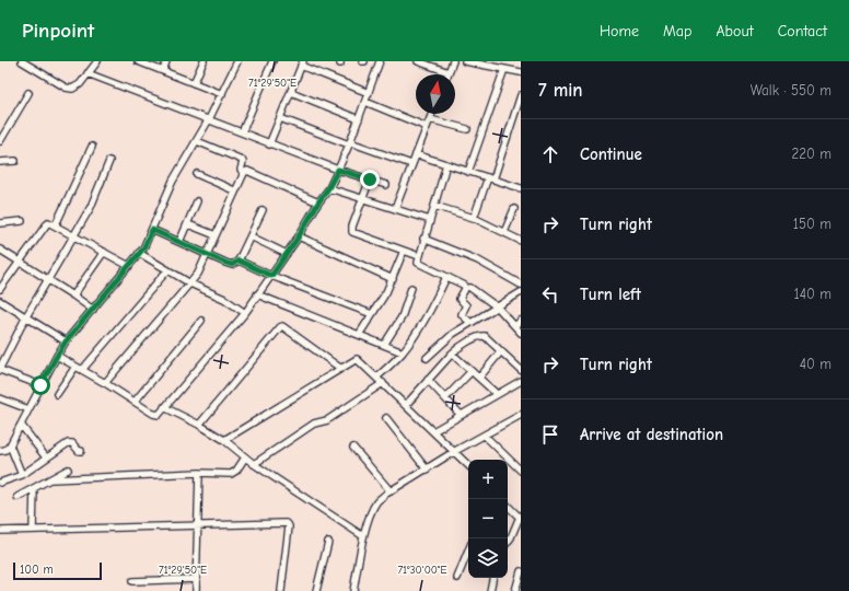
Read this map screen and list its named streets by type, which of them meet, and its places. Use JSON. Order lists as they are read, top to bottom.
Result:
{
  "scale_bar": "100 m",
  "north": "top",
  "page": {
    "header": "Pinpoint",
    "nav": [
      "Home",
      "Map",
      "About",
      "Contact"
    ],
    "heading": ["7 min", "Walk · 550 m"],
    "list": [
      ["Continue", "220 m"],
      ["Turn right", "150 m"],
      ["Turn left", "140 m"],
      ["Turn right", "40 m"],
      "Arrive at destination"
    ],
    "map_buttons": ["+", "−"],
    "scale": "100 m"
  },
  "coordinates": ["71°29'50\"E", "71°30'00\"E"]
}
